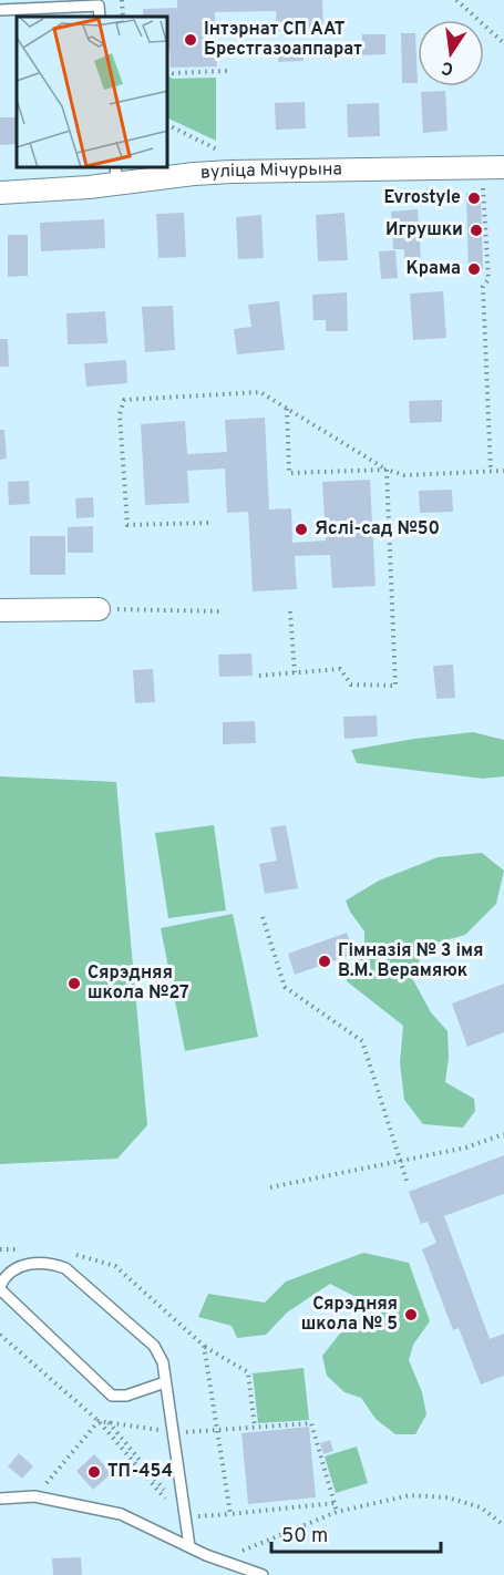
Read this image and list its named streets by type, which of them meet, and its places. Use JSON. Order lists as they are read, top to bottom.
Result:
{
  "streets": {
    "street": ["вуліца Мічурына"]
  },
  "places": [
    "Інтэрнат СП ААТ Брестгазоаппарат",
    "Evrostyle",
    "Игрушки",
    "Крама",
    "Яслі-сад №50",
    "Гімназія № 3 імя В.М. Верамяюк",
    "Сярэдняя школа №27",
    "Сярэдняя школа № 5",
    "ТП-454"
  ],
  "scale_bar": "50 m",
  "north": "bottom"
}
